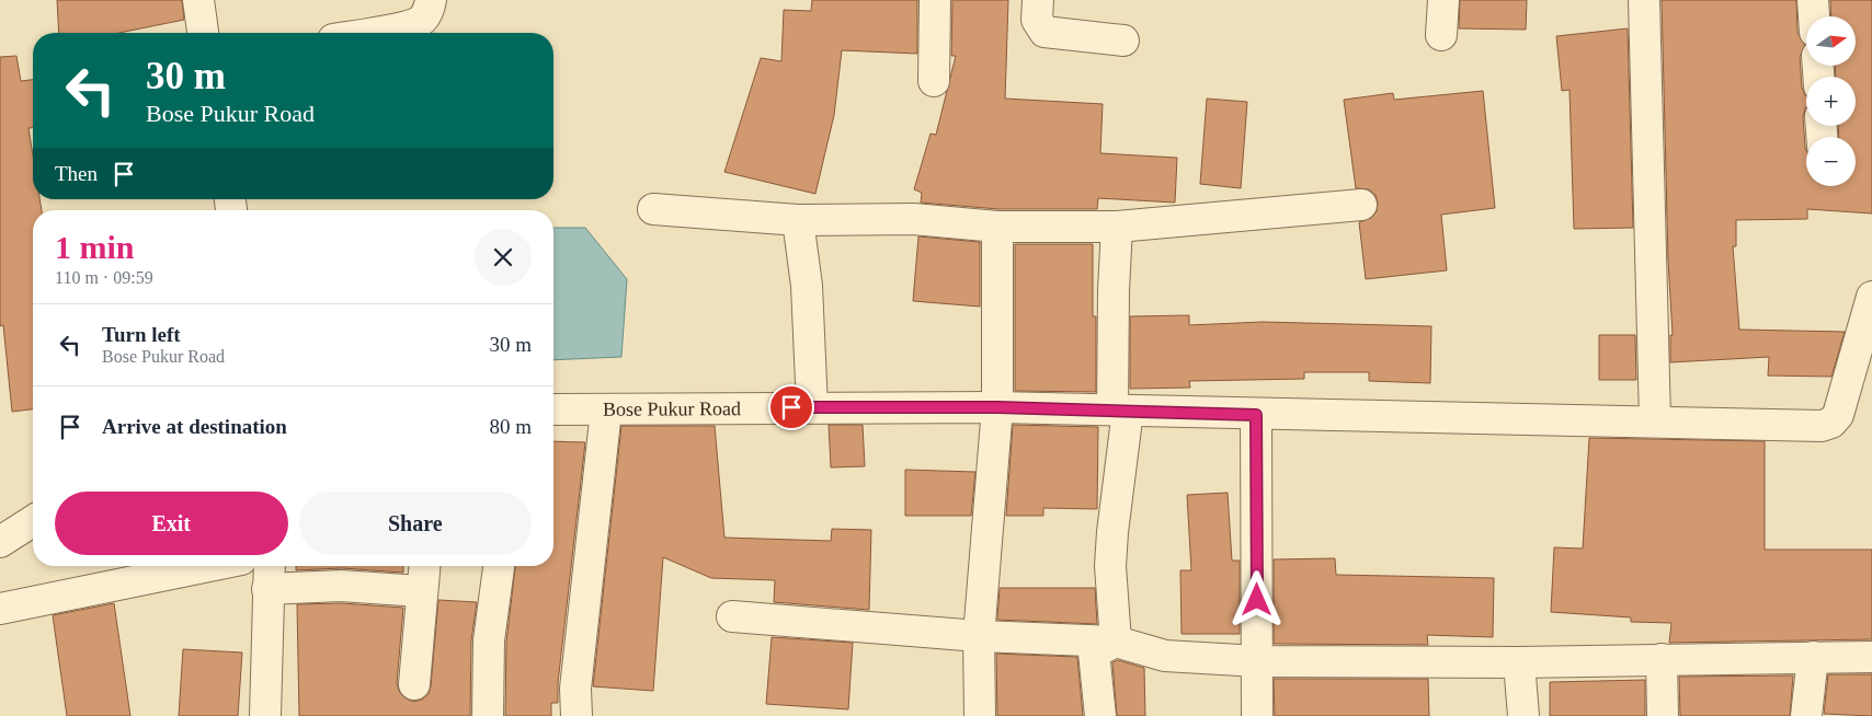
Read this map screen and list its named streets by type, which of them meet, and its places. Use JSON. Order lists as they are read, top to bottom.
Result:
{
  "streets": {
    "street": ["Bose Pukur Road"]
  },
  "north": "right",
  "page": {
    "map_buttons": ["+", "−"],
    "turn": ["30 m", "Bose Pukur Road"],
    "then": "Then",
    "heading": ["1 min", "110 m · 09:59"],
    "list": [
      {
        "name": "Turn left",
        "note": "Bose Pukur Road",
        "value": "30 m"
      },
      {
        "name": "Arrive at destination",
        "value": "80 m"
      }
    ],
    "buttons": ["Exit", "Share"]
  }
}
